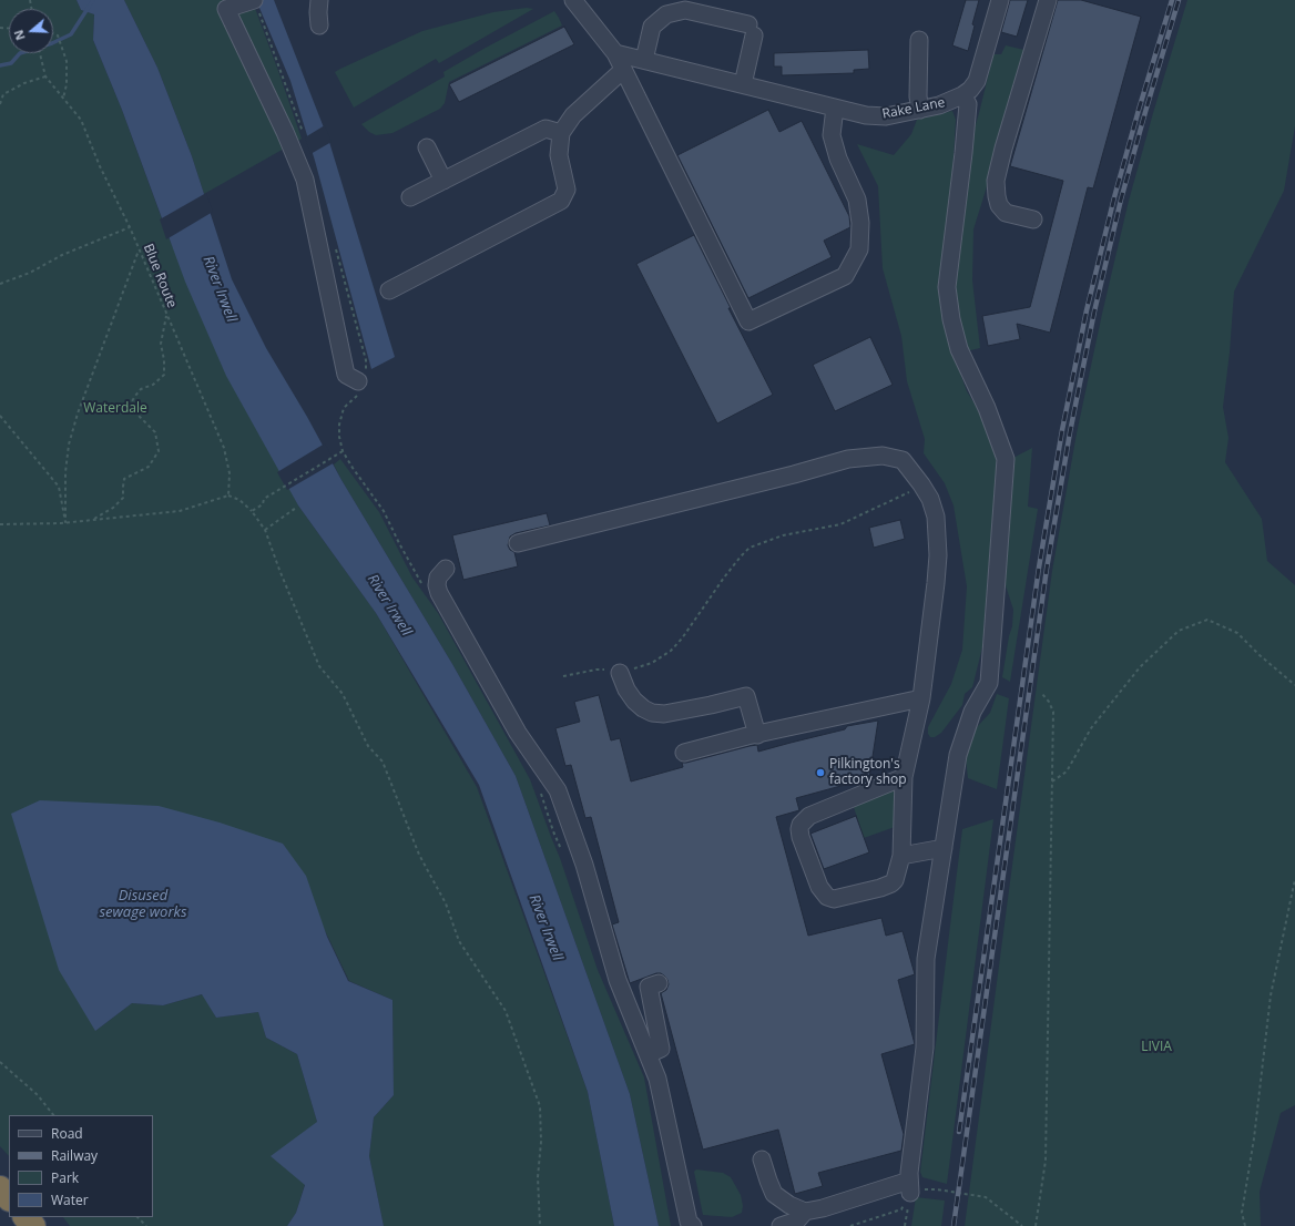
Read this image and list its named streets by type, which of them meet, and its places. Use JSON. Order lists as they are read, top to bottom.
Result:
{
  "streets": {
    "street": ["Rake Lane"],
    "path": ["Blue Route"]
  },
  "water": ["River Irwell", "Disused sewage works"],
  "parks": ["Waterdale", "LIVIA"],
  "places": ["Pilkington's factory shop"],
  "legend": [
    "Road",
    "Railway",
    "Park",
    "Water"
  ],
  "north": "left"
}
